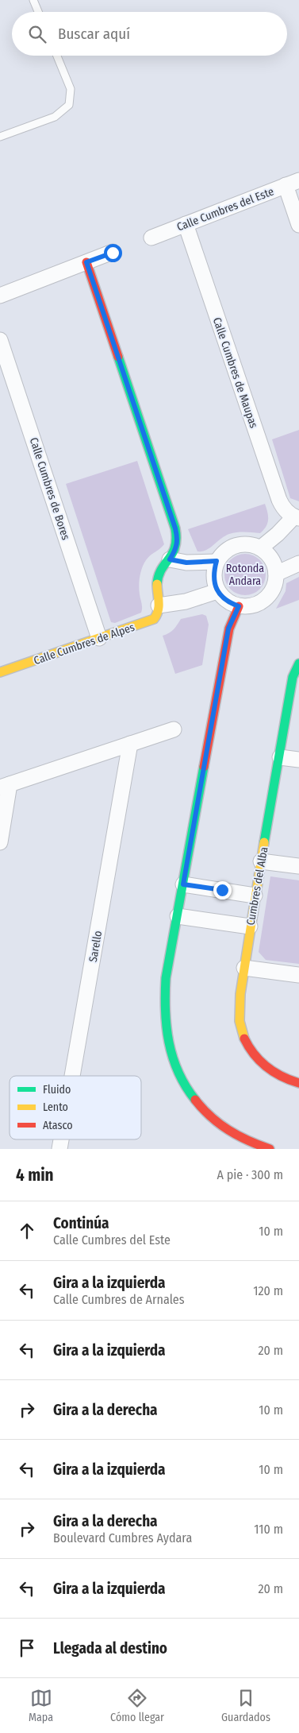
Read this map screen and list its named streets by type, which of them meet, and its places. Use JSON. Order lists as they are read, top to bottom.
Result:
{
  "streets": {
    "street": [
      "Calle Cumbres del Este",
      "Calle Cumbres de Maupas",
      "Calle Cumbres de Bores",
      "Calle Cumbres de Alpes",
      "Cumbres del Alba",
      "Sarello"
    ]
  },
  "crossings": [
    ["Calle Cumbres del Este", "Calle Cumbres de Maupas"],
    ["Calle Cumbres de Bores", "Calle Cumbres de Alpes"]
  ],
  "parks": ["Rotonda Andara"],
  "legend": ["Fluido", "Lento", "Atasco"],
  "page": {
    "search": "Buscar aquí",
    "heading": ["4 min", "A pie · 300 m"],
    "list": [
      ["Continúa", "Calle Cumbres del Este", "10 m"],
      ["Gira a la izquierda", "Calle Cumbres de Arnales", "120 m"],
      ["Gira a la izquierda", "20 m"],
      ["Gira a la derecha", "10 m"],
      ["Gira a la izquierda", "10 m"],
      ["Gira a la derecha", "Boulevard Cumbres Aydara", "110 m"],
      ["Gira a la izquierda", "20 m"],
      "Llegada al destino"
    ],
    "nav": ["Mapa", "Cómo llegar", "Guardados"]
  }
}
